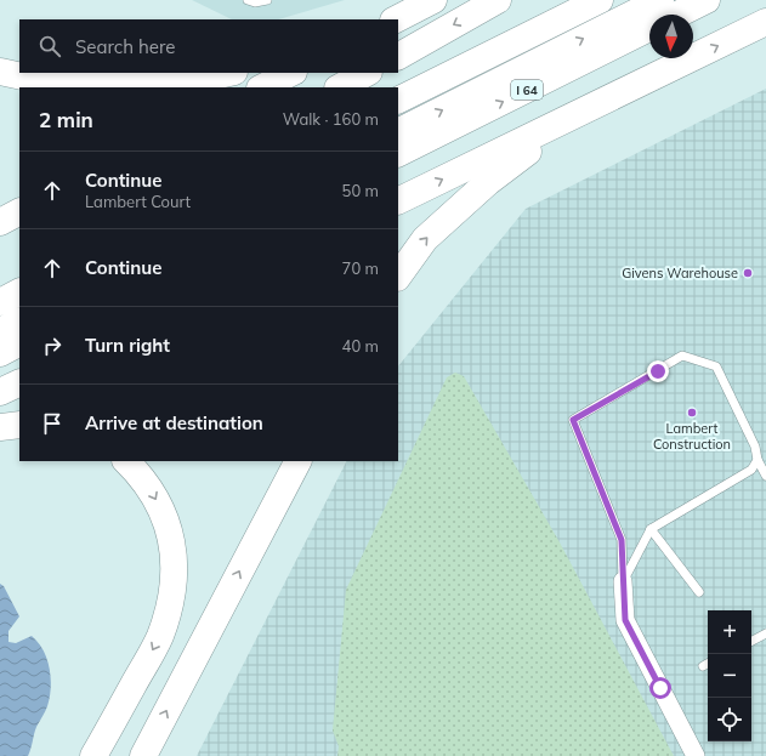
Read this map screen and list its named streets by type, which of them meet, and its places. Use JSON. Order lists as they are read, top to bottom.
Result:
{
  "streets": {
    "highway": ["I 64"]
  },
  "places": ["Givens Warehouse", "Lambert Construction"],
  "north": "bottom",
  "page": {
    "search": "Search here",
    "heading": ["2 min", "Walk · 160 m"],
    "list": [
      ["Continue", "Lambert Court", "50 m"],
      ["Continue", "70 m"],
      ["Turn right", "40 m"],
      "Arrive at destination"
    ],
    "map_buttons": ["+", "−"]
  }
}
